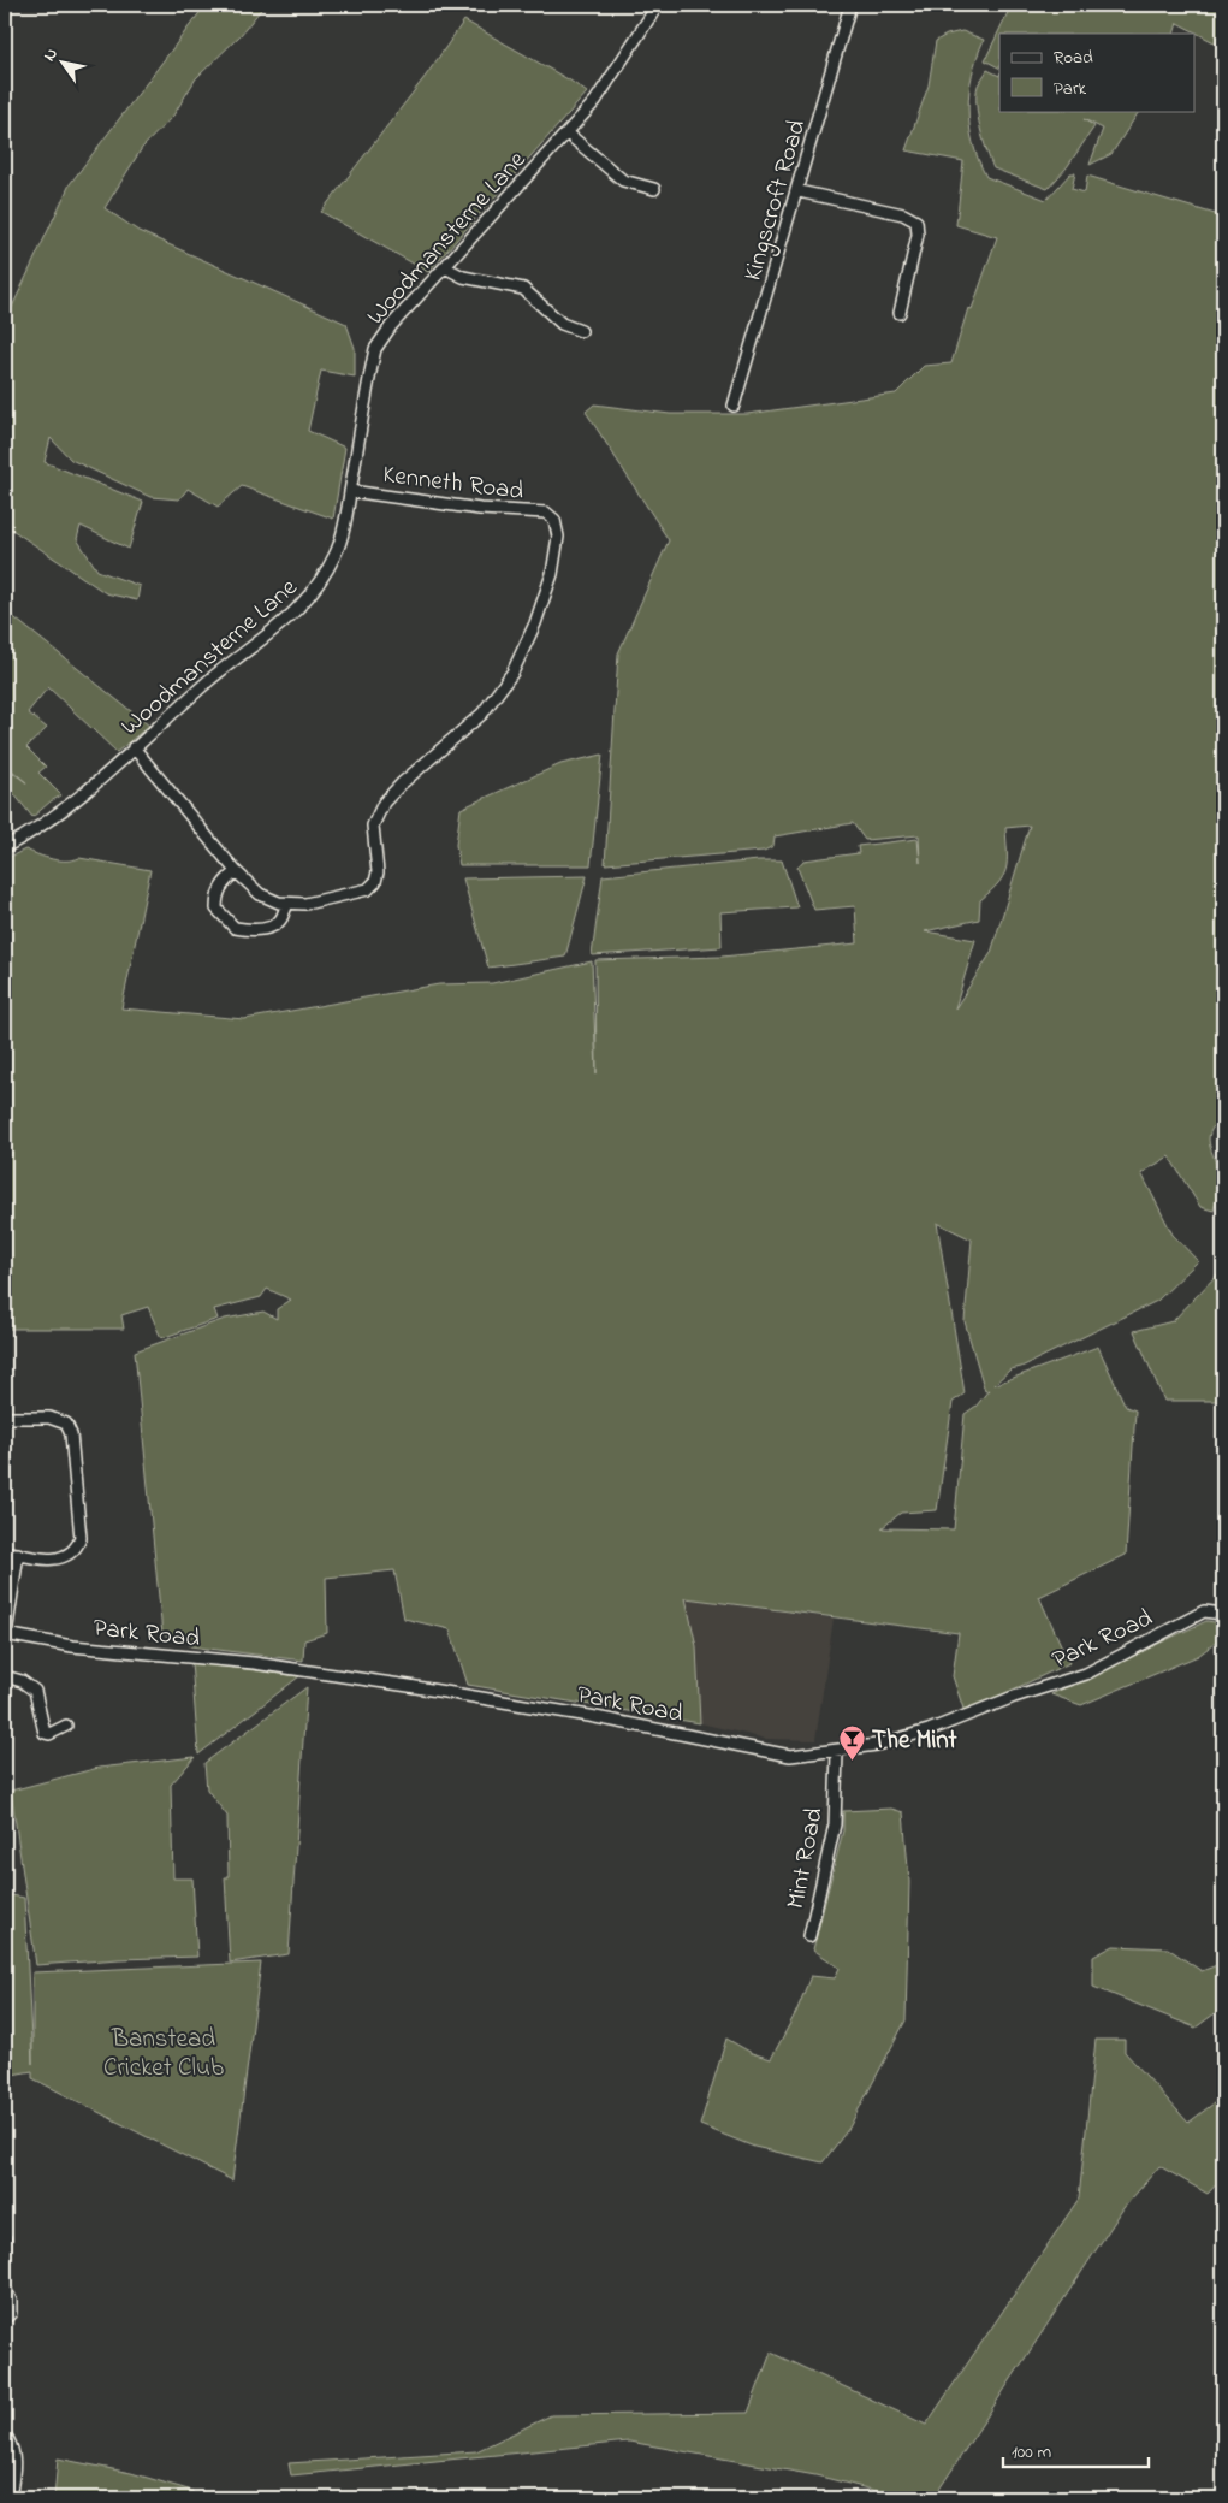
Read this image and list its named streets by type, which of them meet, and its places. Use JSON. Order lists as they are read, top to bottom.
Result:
{
  "streets": {
    "street": [
      "Kingscroft Road",
      "Woodmansterne Lane",
      "Kenneth Road",
      "Park Road",
      "Mint Road"
    ]
  },
  "crossings": [
    ["Woodmansterne Lane", "Kenneth Road"],
    ["Park Road", "Mint Road"]
  ],
  "parks": ["Banstead Cricket Club"],
  "places": {
    "bar": ["The Mint"]
  },
  "legend": ["Road", "Park"],
  "scale_bar": "100 m",
  "north": "top left"
}
